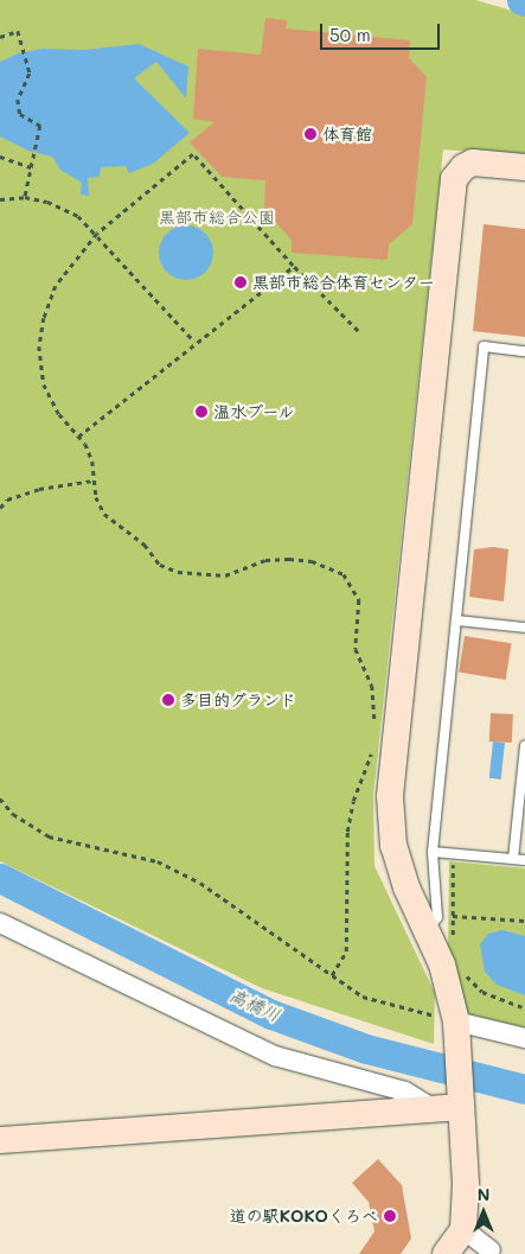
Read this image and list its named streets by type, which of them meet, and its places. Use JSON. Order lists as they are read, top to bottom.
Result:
{
  "water": ["高橋川"],
  "parks": ["黒部市総合公園"],
  "places": [
    "体育館",
    "黒部市総合体育センター",
    "温水プール",
    "多目的グランド",
    "道の駅KOKOくろべ"
  ],
  "scale_bar": "50 m",
  "north": "top"
}
